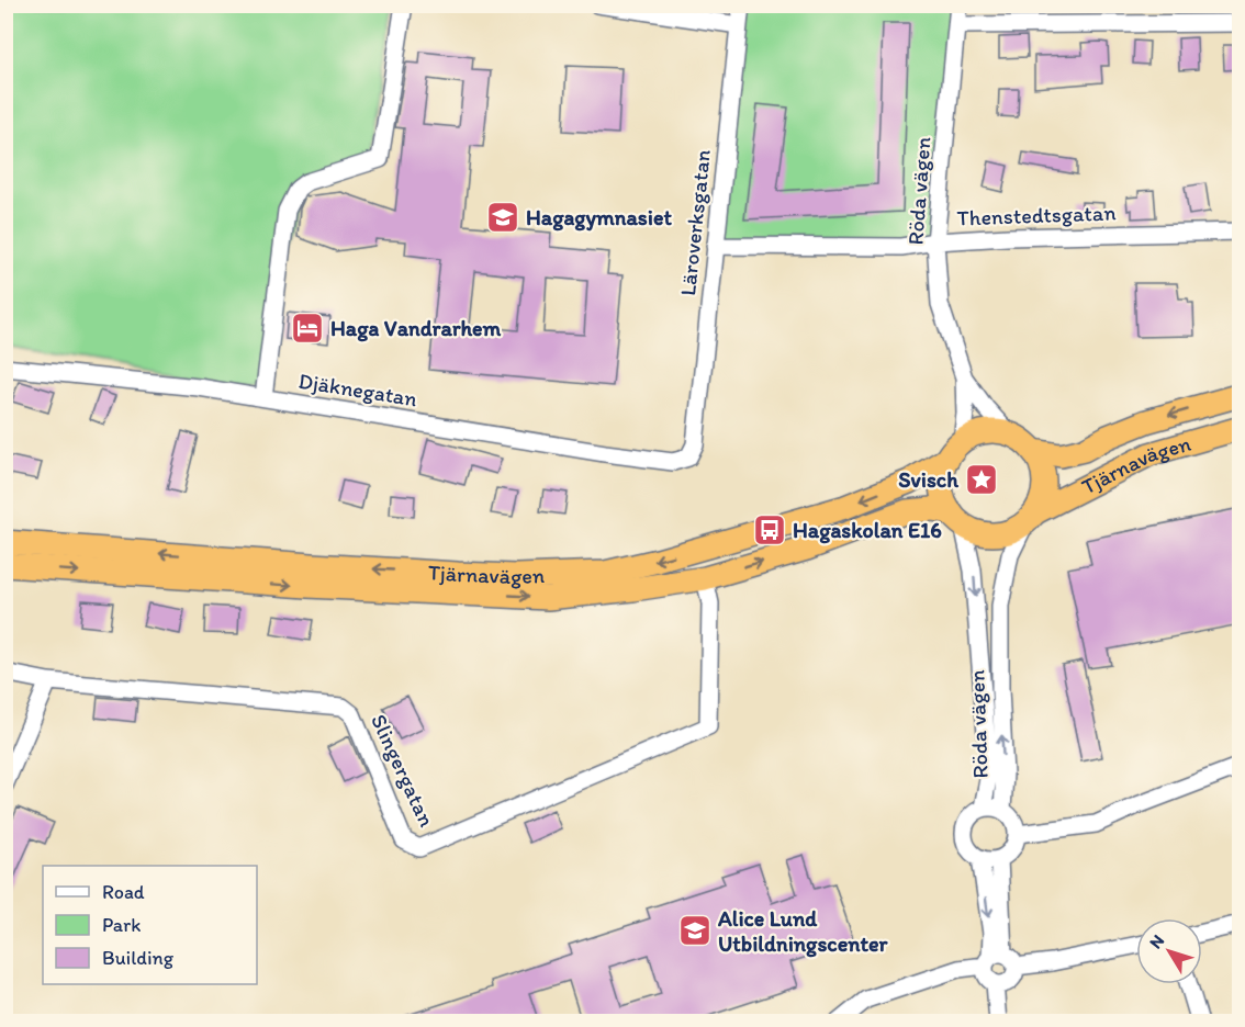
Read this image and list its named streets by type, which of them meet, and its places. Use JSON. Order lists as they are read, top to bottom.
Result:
{
  "streets": {
    "highway": ["Tjärnavägen"],
    "street": [
      "Röda vägen",
      "Thenstedtsgatan",
      "Läroverksgatan",
      "Djäknegatan",
      "Slingergatan"
    ]
  },
  "crossings": [
    ["Röda vägen", "Thenstedtsgatan"],
    ["Röda vägen", "Tjärnavägen"],
    ["Thenstedtsgatan", "Läroverksgatan"],
    ["Läroverksgatan", "Djäknegatan"],
    ["Tjärnavägen", "Slingergatan"]
  ],
  "places": {
    "school or university": ["Hagagymnasiet", "Alice Lund Utbildningscenter"],
    "hotel": ["Haga Vandrarhem"],
    "place": ["Svisch"],
    "bus stop": ["Hagaskolan E16"]
  },
  "legend": ["Road", "Park", "Building"],
  "north": "top left"
}
